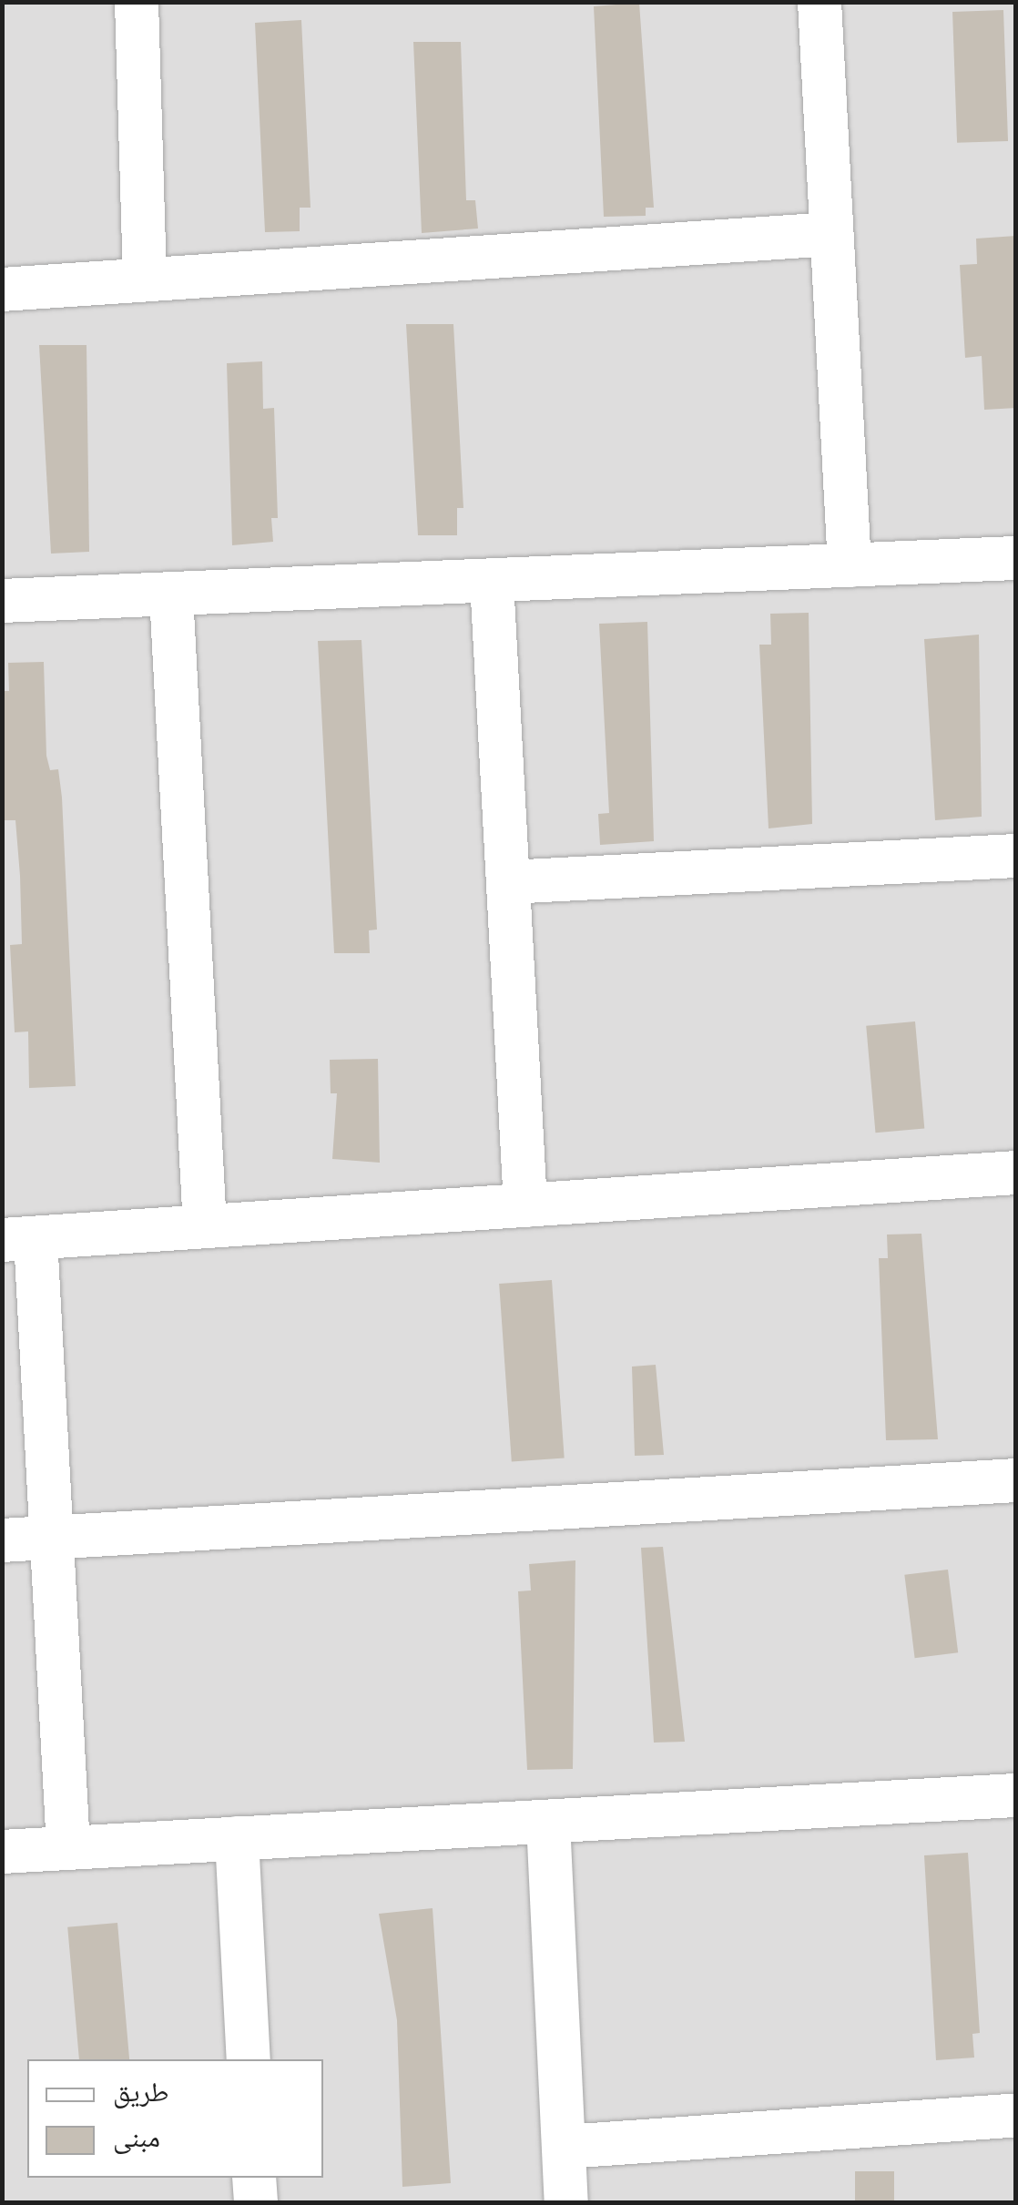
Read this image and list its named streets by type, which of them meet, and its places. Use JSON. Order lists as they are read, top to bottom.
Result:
{
  "legend": ["طريق", "مبنى"]
}
